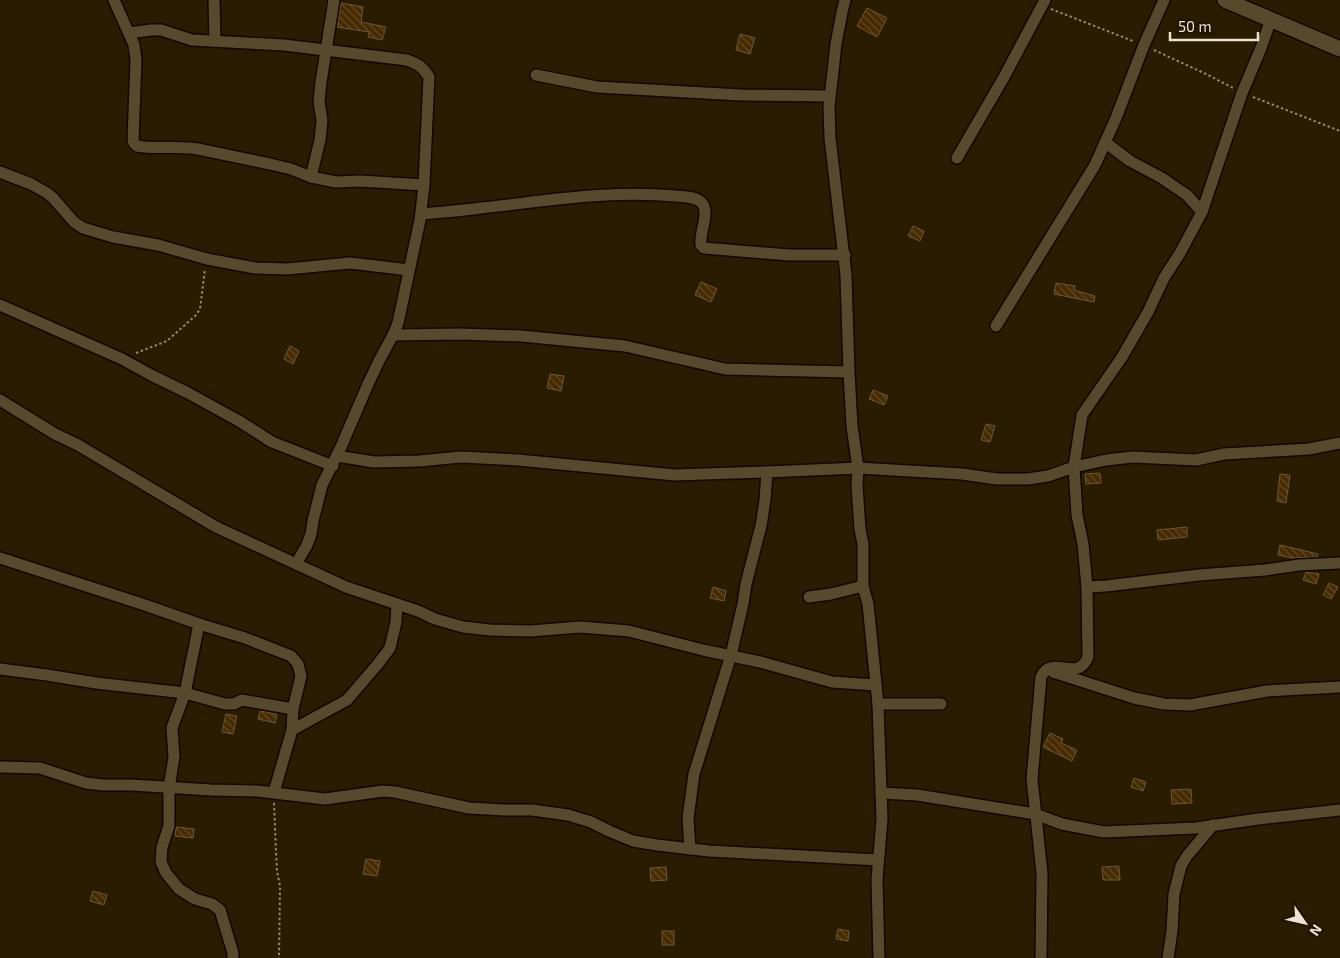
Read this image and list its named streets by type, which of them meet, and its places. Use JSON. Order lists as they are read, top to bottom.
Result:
{
  "scale_bar": "50 m",
  "north": "bottom right"
}
